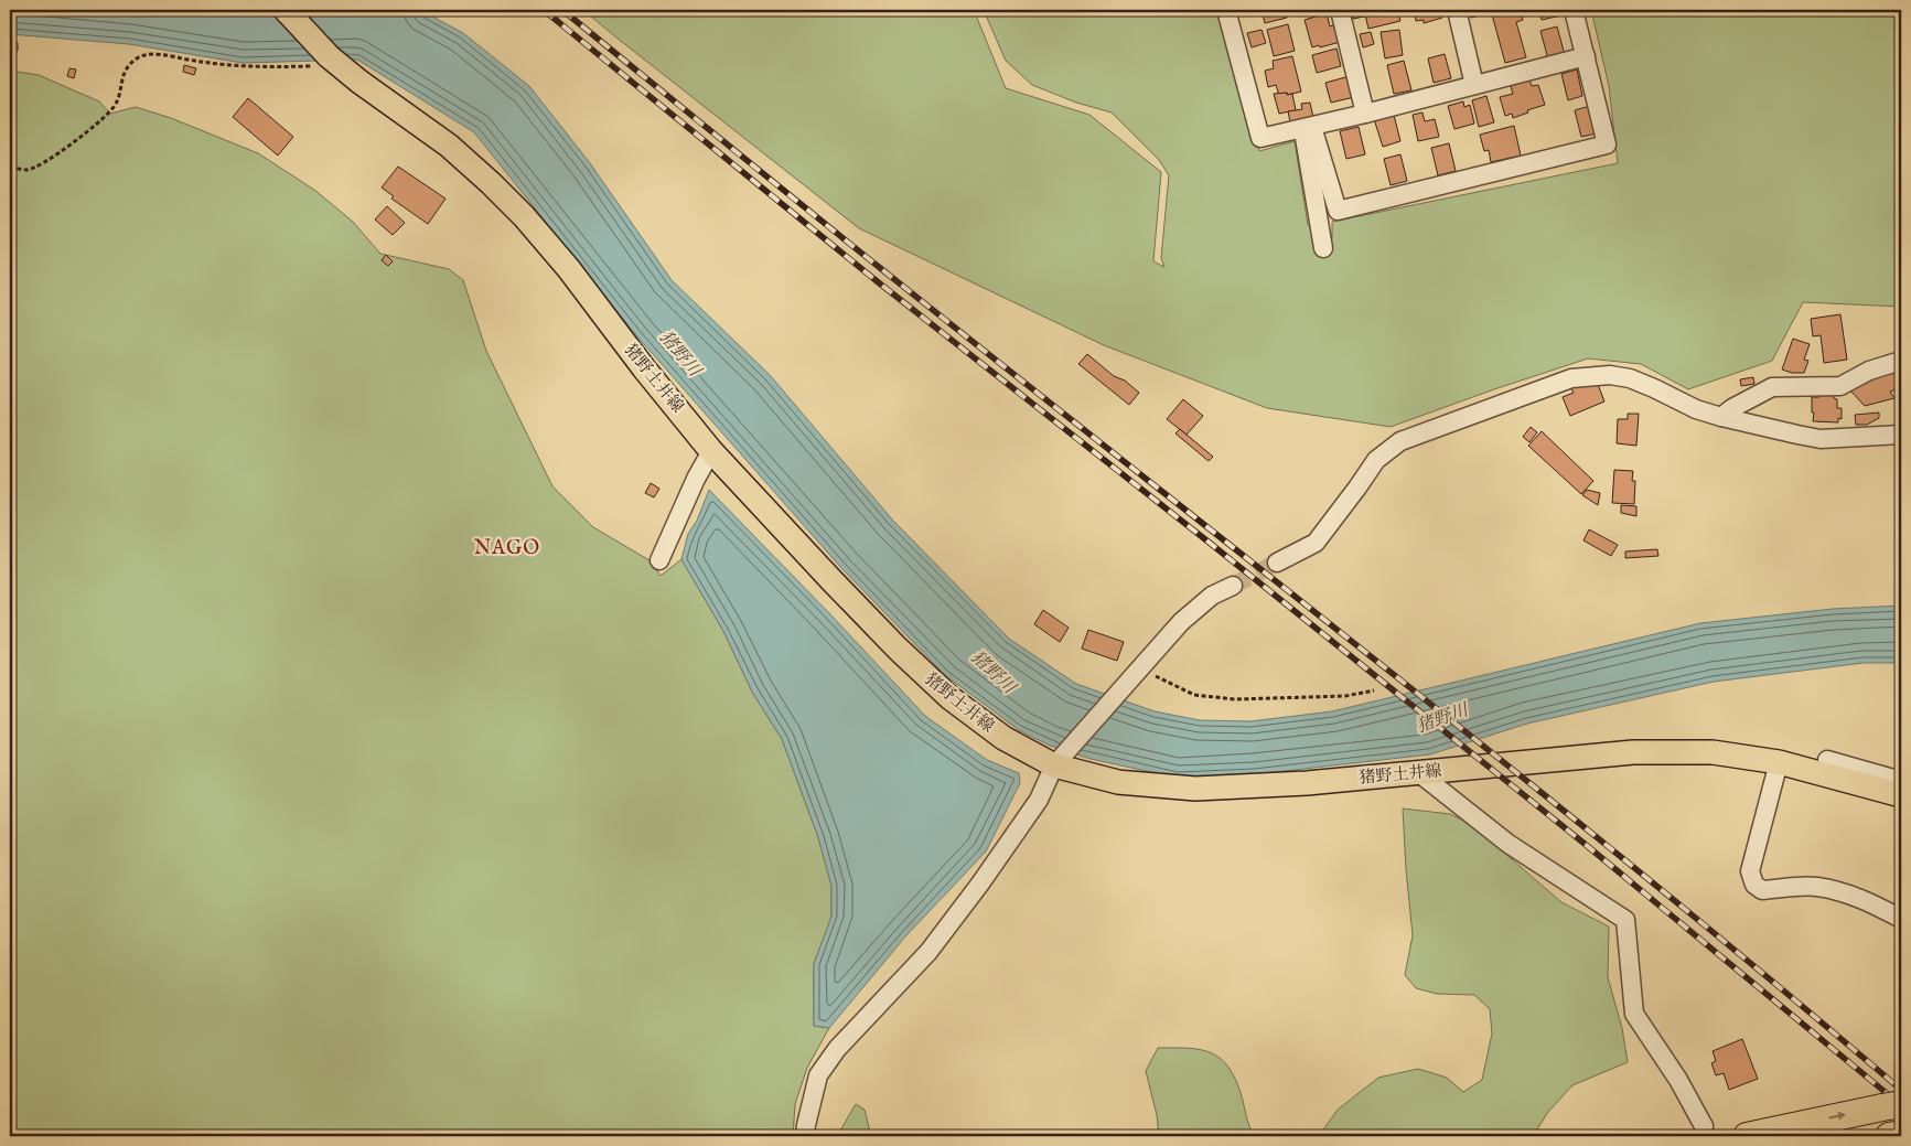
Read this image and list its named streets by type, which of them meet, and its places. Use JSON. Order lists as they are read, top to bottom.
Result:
{
  "streets": {
    "main road": ["猪野土井線"]
  },
  "districts": ["NAGO"],
  "water": ["猪野川"]
}
